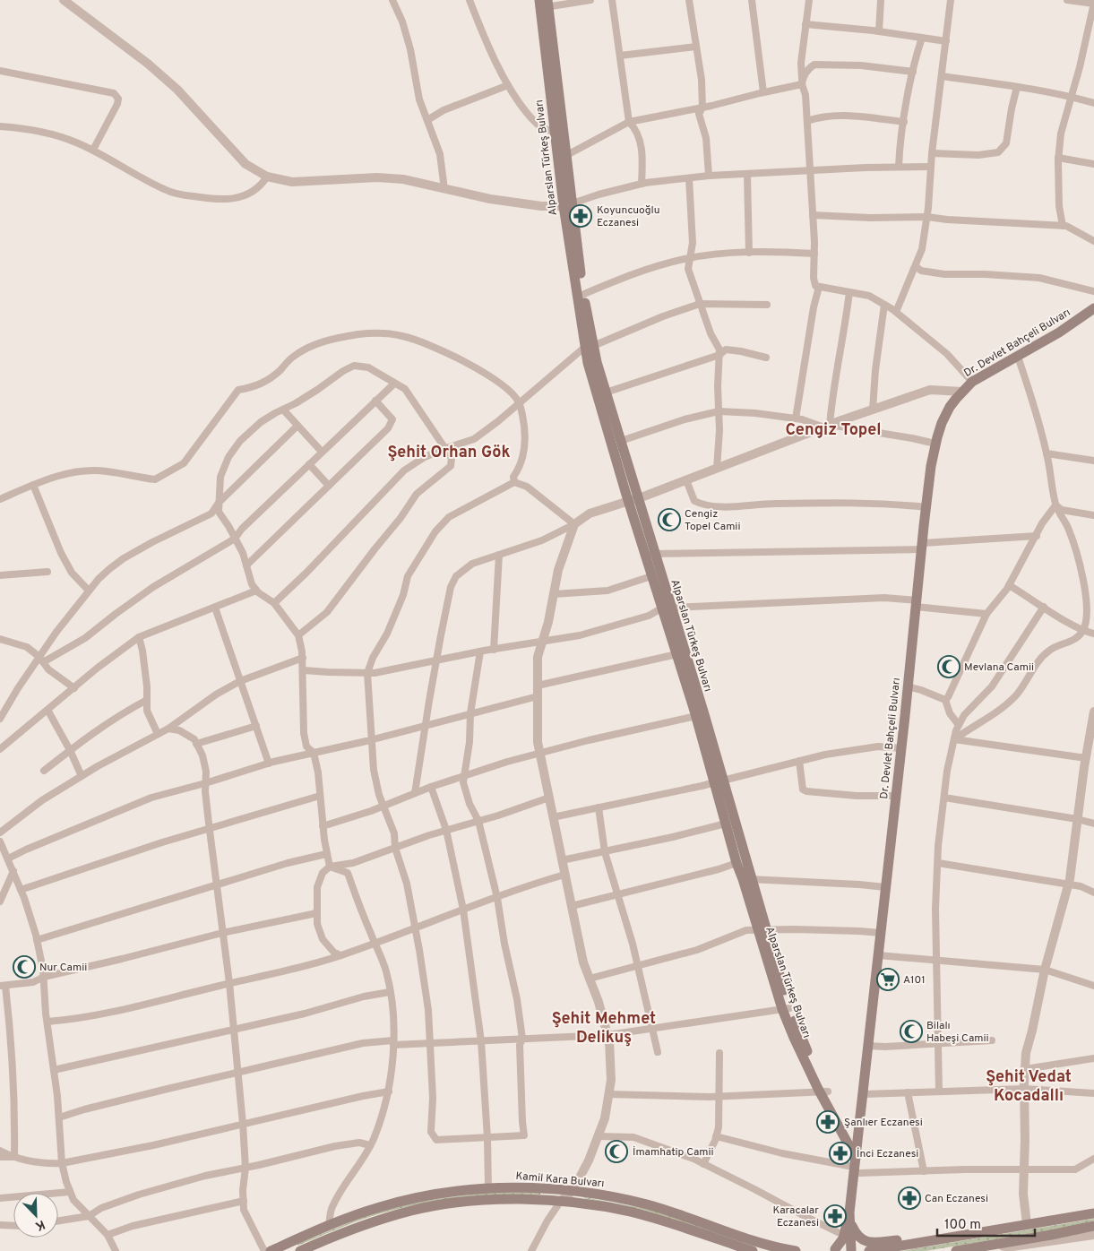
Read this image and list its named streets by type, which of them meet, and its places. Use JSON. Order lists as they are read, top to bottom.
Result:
{
  "streets": {
    "main road": ["Alparslan Türkeş Bulvarı", "Dr. Devlet Bahçeli Bulvarı", "Kamil Kara Bulvarı"]
  },
  "crossings": [
    ["Alparslan Türkeş Bulvarı", "Dr. Devlet Bahçeli Bulvarı"]
  ],
  "districts": [
    "Cengiz Topel",
    "Şehit Orhan Gök",
    "Şehit Mehmet Delikuş",
    "Şehit Vedat Kocadallı"
  ],
  "places": {
    "pharmacy": [
      "Koyuncuoğlu Eczanesi",
      "Şanlıer Eczanesi",
      "İnci Eczanesi",
      "Can Eczanesi",
      "Karacalar Eczanesi"
    ],
    "mosque": [
      "Cengiz Topel Camii",
      "Mevlana Camii",
      "Nur Camii",
      "Bilalı Habeşi Camii",
      "İmamhatip Camii"
    ],
    "supermarket": ["A101"]
  },
  "scale_bar": "100 m",
  "north": "bottom right"
}
